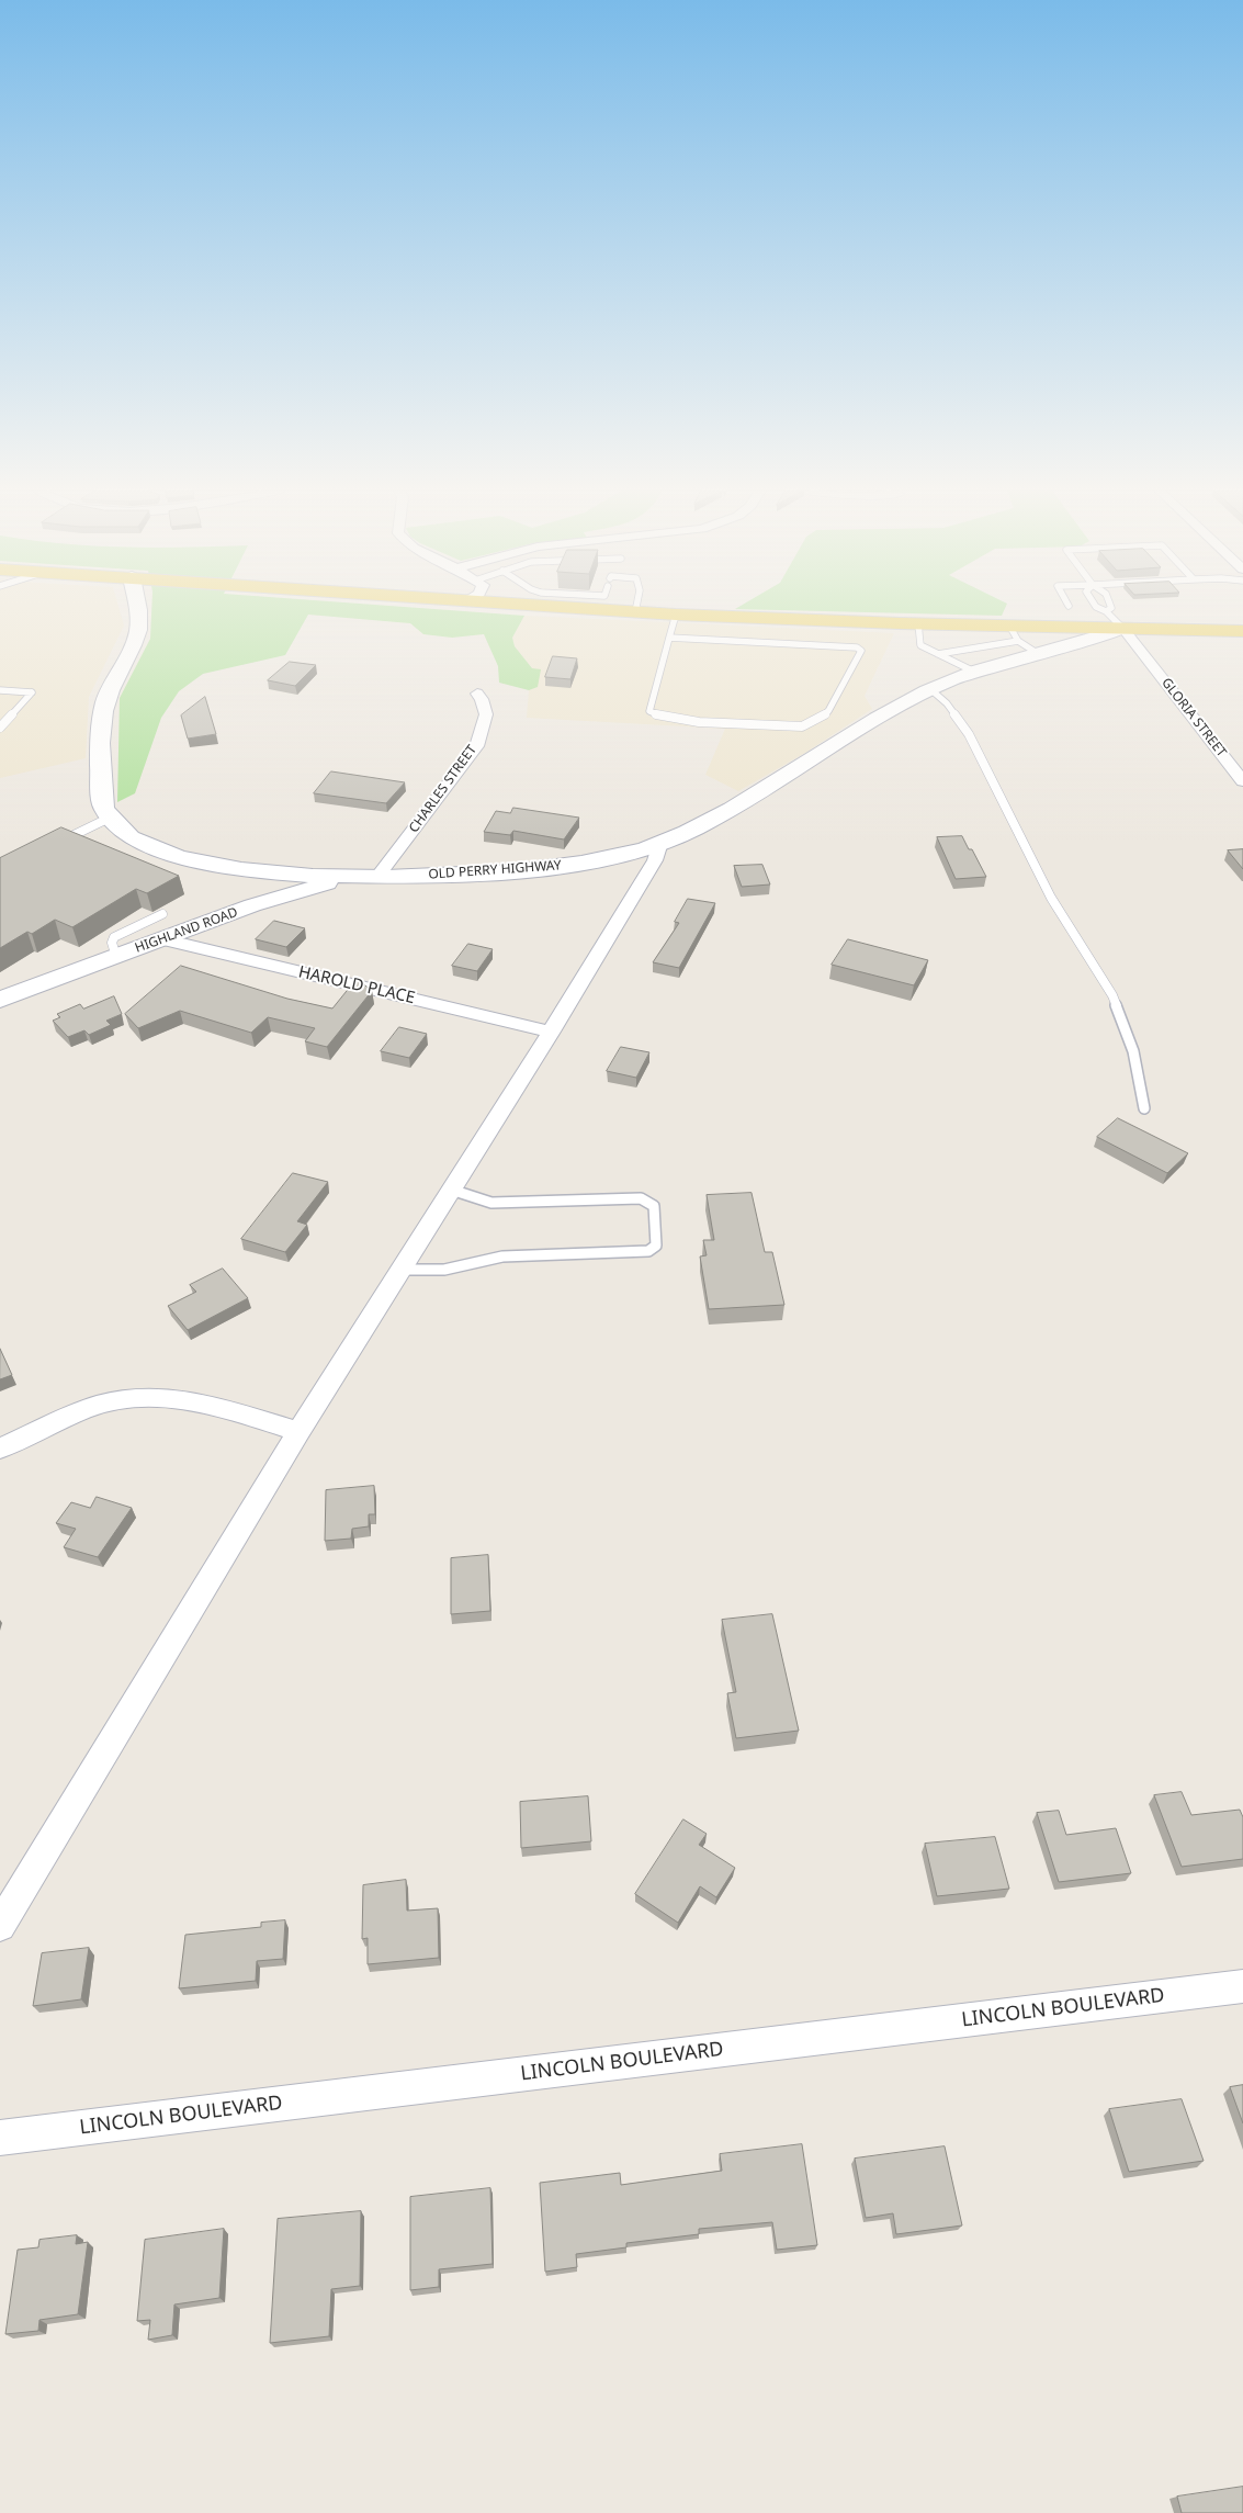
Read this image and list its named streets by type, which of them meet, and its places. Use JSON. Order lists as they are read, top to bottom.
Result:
{
  "streets": {
    "street": [
      "GLORIA STREET",
      "CHARLES STREET",
      "OLD PERRY HIGHWAY",
      "HIGHLAND ROAD",
      "HAROLD PLACE",
      "LINCOLN BOULEVARD"
    ]
  },
  "crossings": [
    ["GLORIA STREET", "OLD PERRY HIGHWAY"],
    ["CHARLES STREET", "OLD PERRY HIGHWAY"],
    ["CHARLES STREET", "HIGHLAND ROAD"],
    ["OLD PERRY HIGHWAY", "HIGHLAND ROAD"],
    ["HIGHLAND ROAD", "HAROLD PLACE"]
  ]
}
